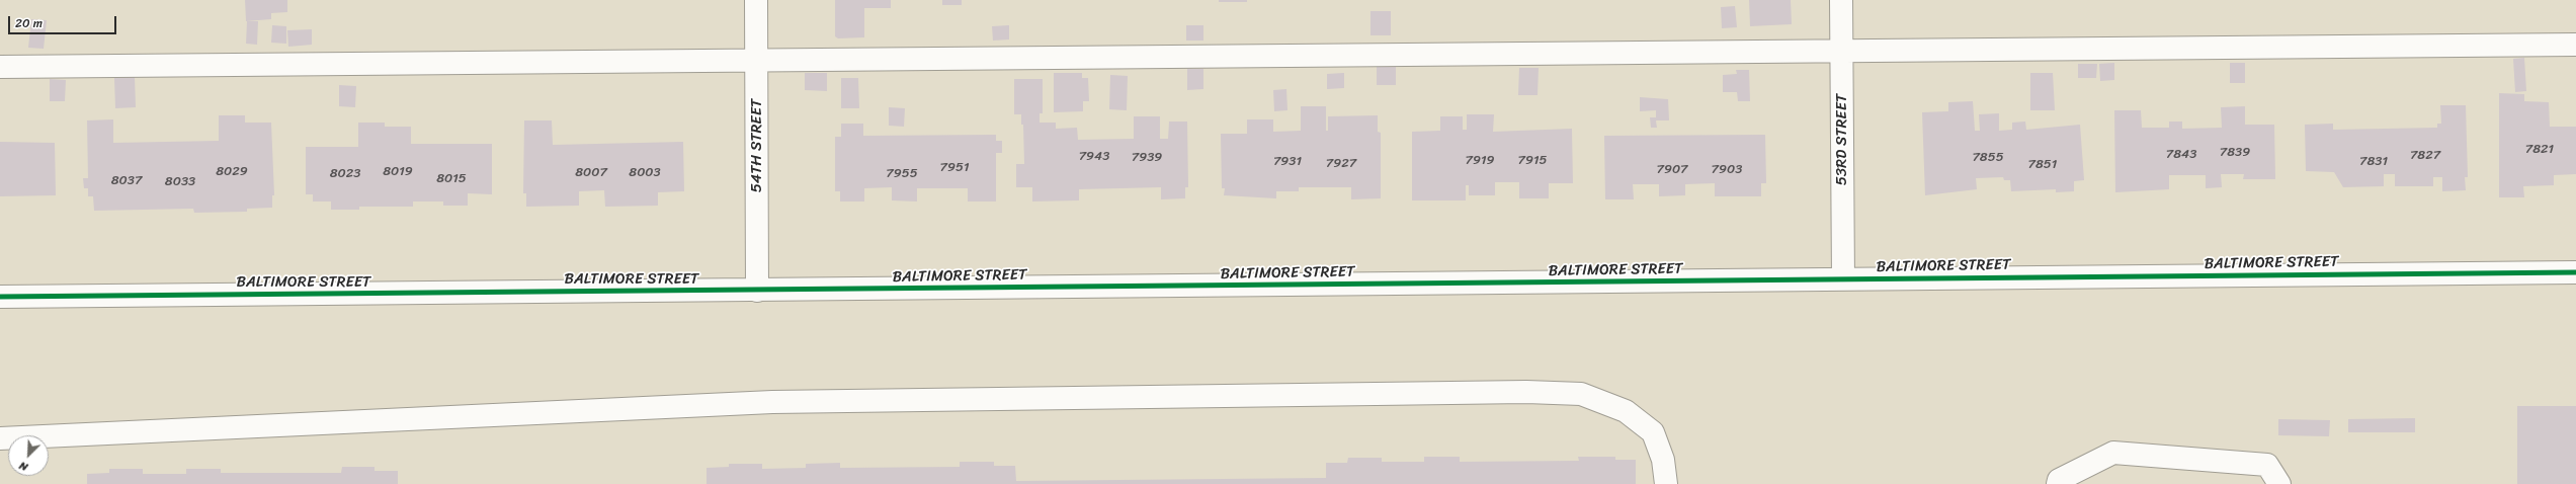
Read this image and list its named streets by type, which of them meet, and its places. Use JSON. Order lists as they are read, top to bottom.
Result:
{
  "streets": {
    "street": ["53RD STREET", "54TH STREET", "BALTIMORE STREET"]
  },
  "crossings": [
    ["53RD STREET", "BALTIMORE STREET"],
    ["54TH STREET", "BALTIMORE STREET"]
  ],
  "house_numbers": [
    "7821",
    "7839",
    "7843",
    "7827",
    "7943",
    "7939",
    "7855",
    "7919",
    "7915",
    "7931",
    "7831",
    "7927",
    "7851",
    "7951",
    "7907",
    "7903",
    "8029",
    "8019",
    "8007",
    "8003",
    "8023",
    "7955",
    "8015",
    "8037",
    "8033"
  ],
  "scale_bar": "20 m",
  "north": "bottom left"
}
